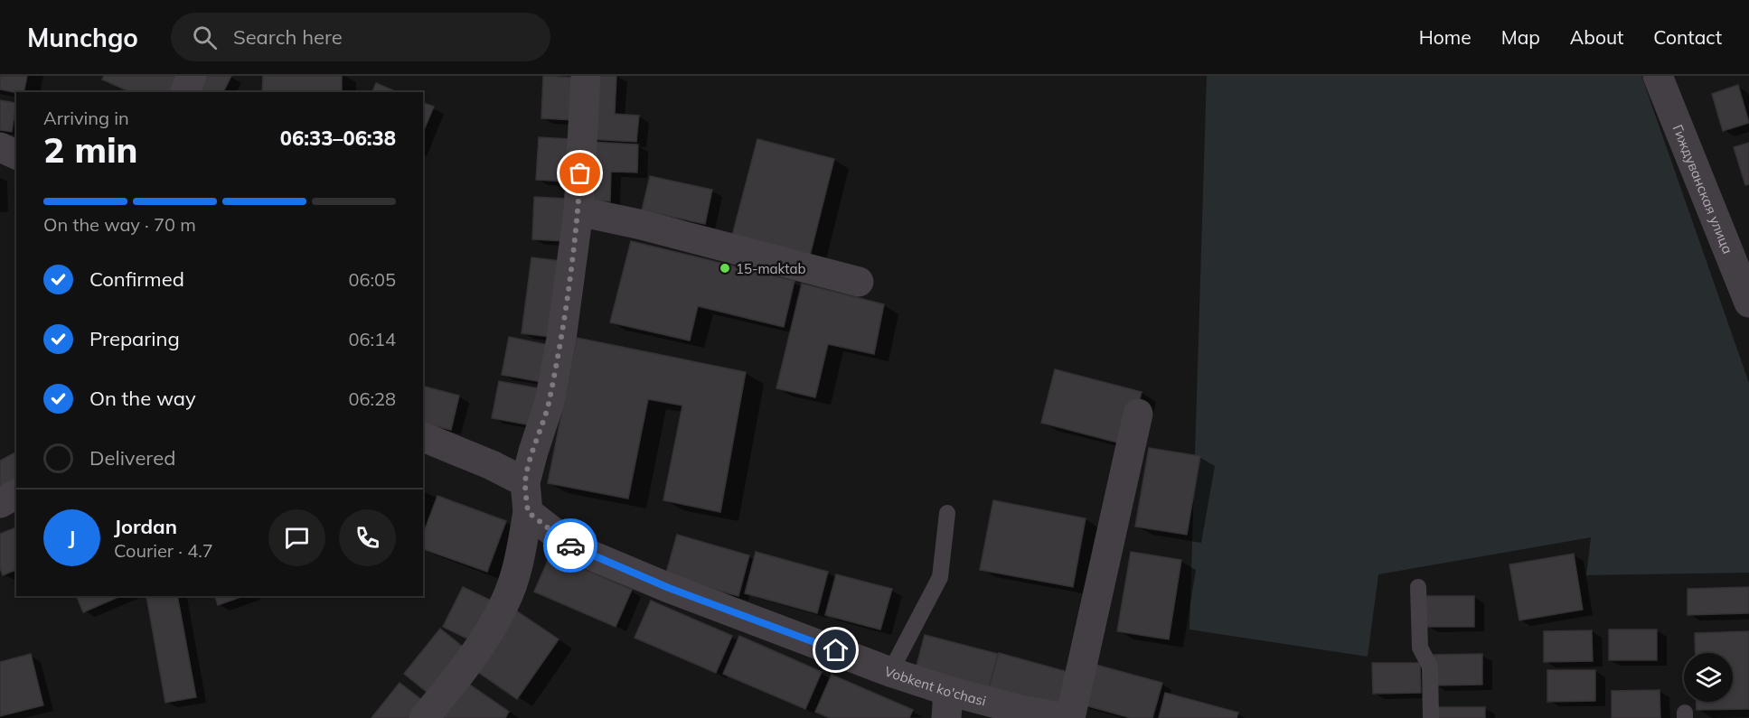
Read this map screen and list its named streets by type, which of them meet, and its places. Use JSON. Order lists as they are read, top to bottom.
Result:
{
  "streets": {
    "street": ["Гиждуванская улица", "Vobkent ko'chasi"]
  },
  "places": ["15-maktab"],
  "page": {
    "header": "Munchgo",
    "search": "Search here",
    "nav": [
      "Home",
      "Map",
      "About",
      "Contact"
    ],
    "heading": ["2 min", "Arriving in", "06:33–06:38"],
    "panel": ["Jordan", "Courier · 4.7"],
    "bar": "On the way · 70 m",
    "list": [
      ["Confirmed", "06:05"],
      ["Preparing", "06:14"],
      ["On the way", "06:28"],
      "Delivered"
    ],
    "round": "J"
  }
}
